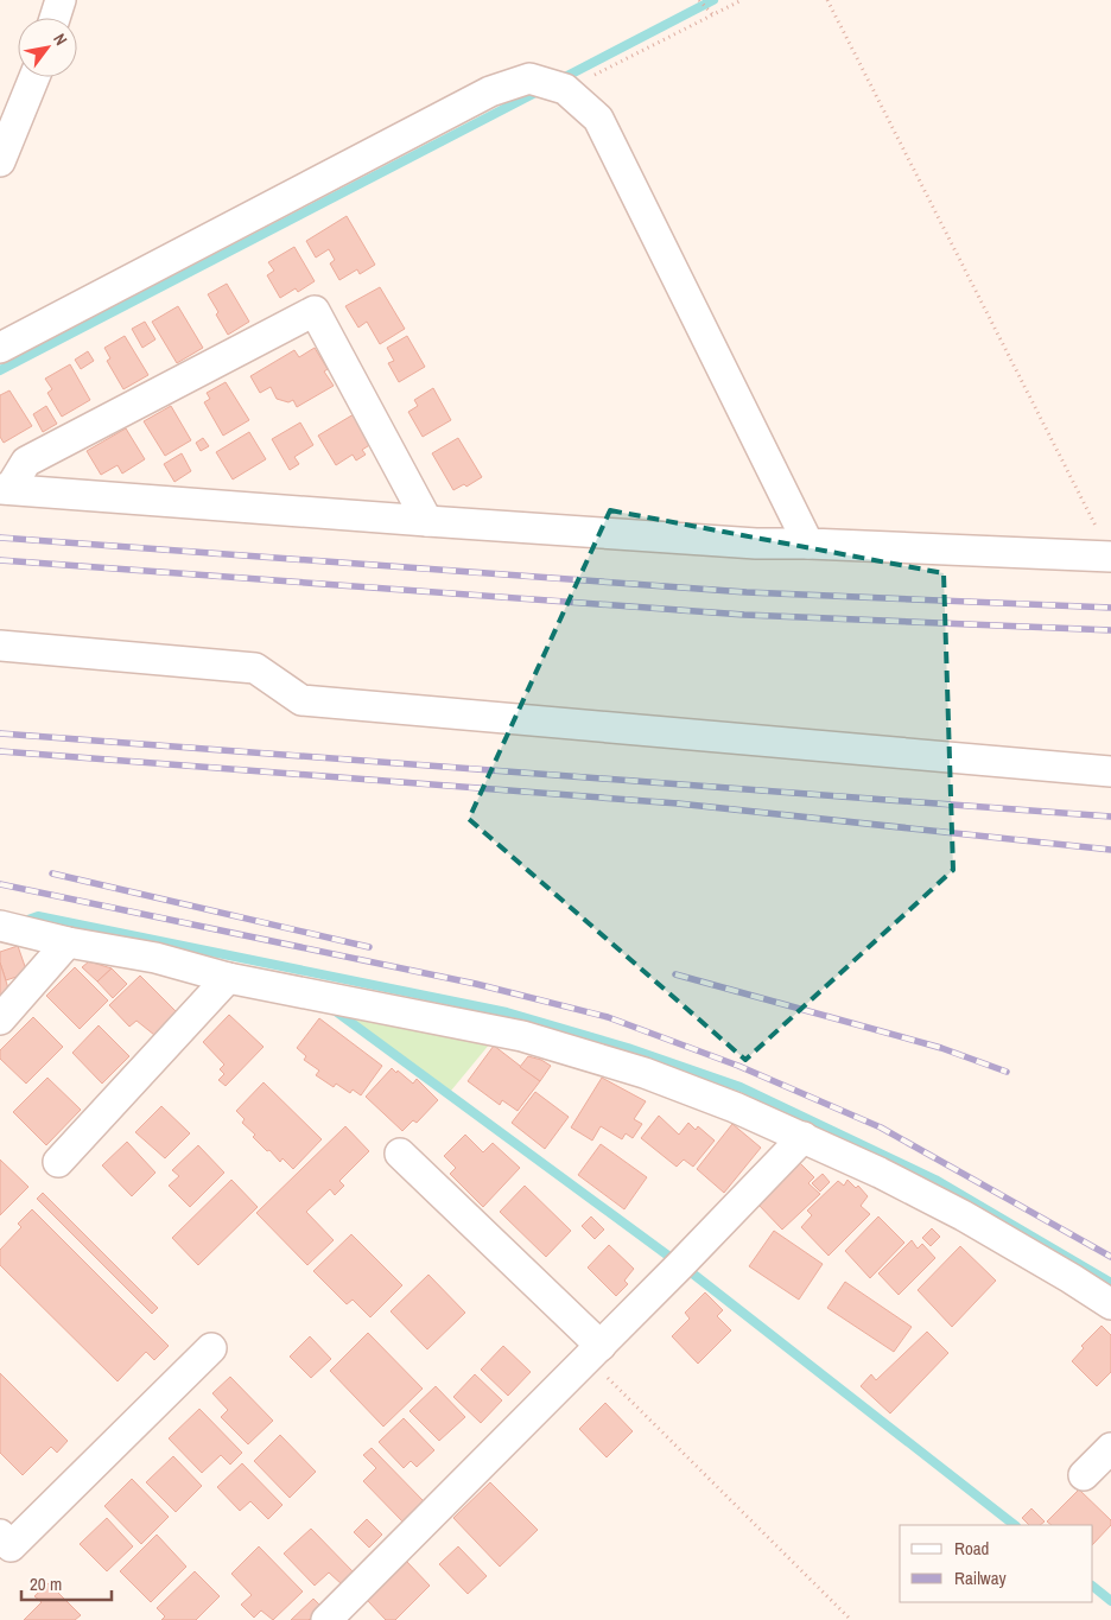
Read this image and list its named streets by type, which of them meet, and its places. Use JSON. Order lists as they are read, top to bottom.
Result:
{
  "legend": ["Road", "Railway"],
  "scale_bar": "20 m",
  "north": "top right"
}
